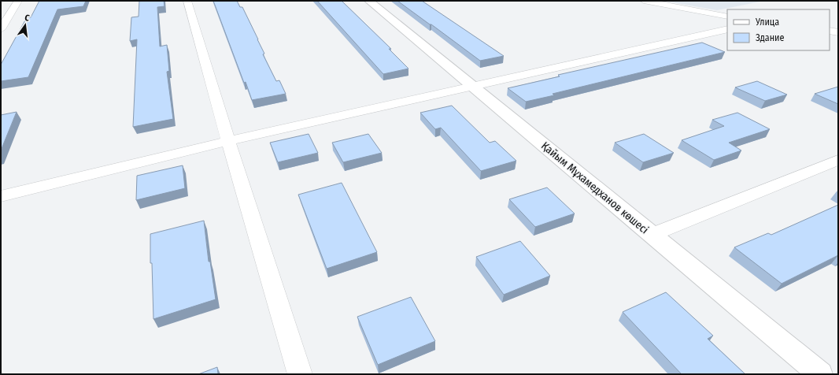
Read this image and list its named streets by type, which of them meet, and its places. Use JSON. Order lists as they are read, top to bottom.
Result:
{
  "streets": {
    "street": ["Қайым Мұхамедханов көшесі"]
  },
  "legend": ["Улица", "Здание"],
  "north": "top"
}
